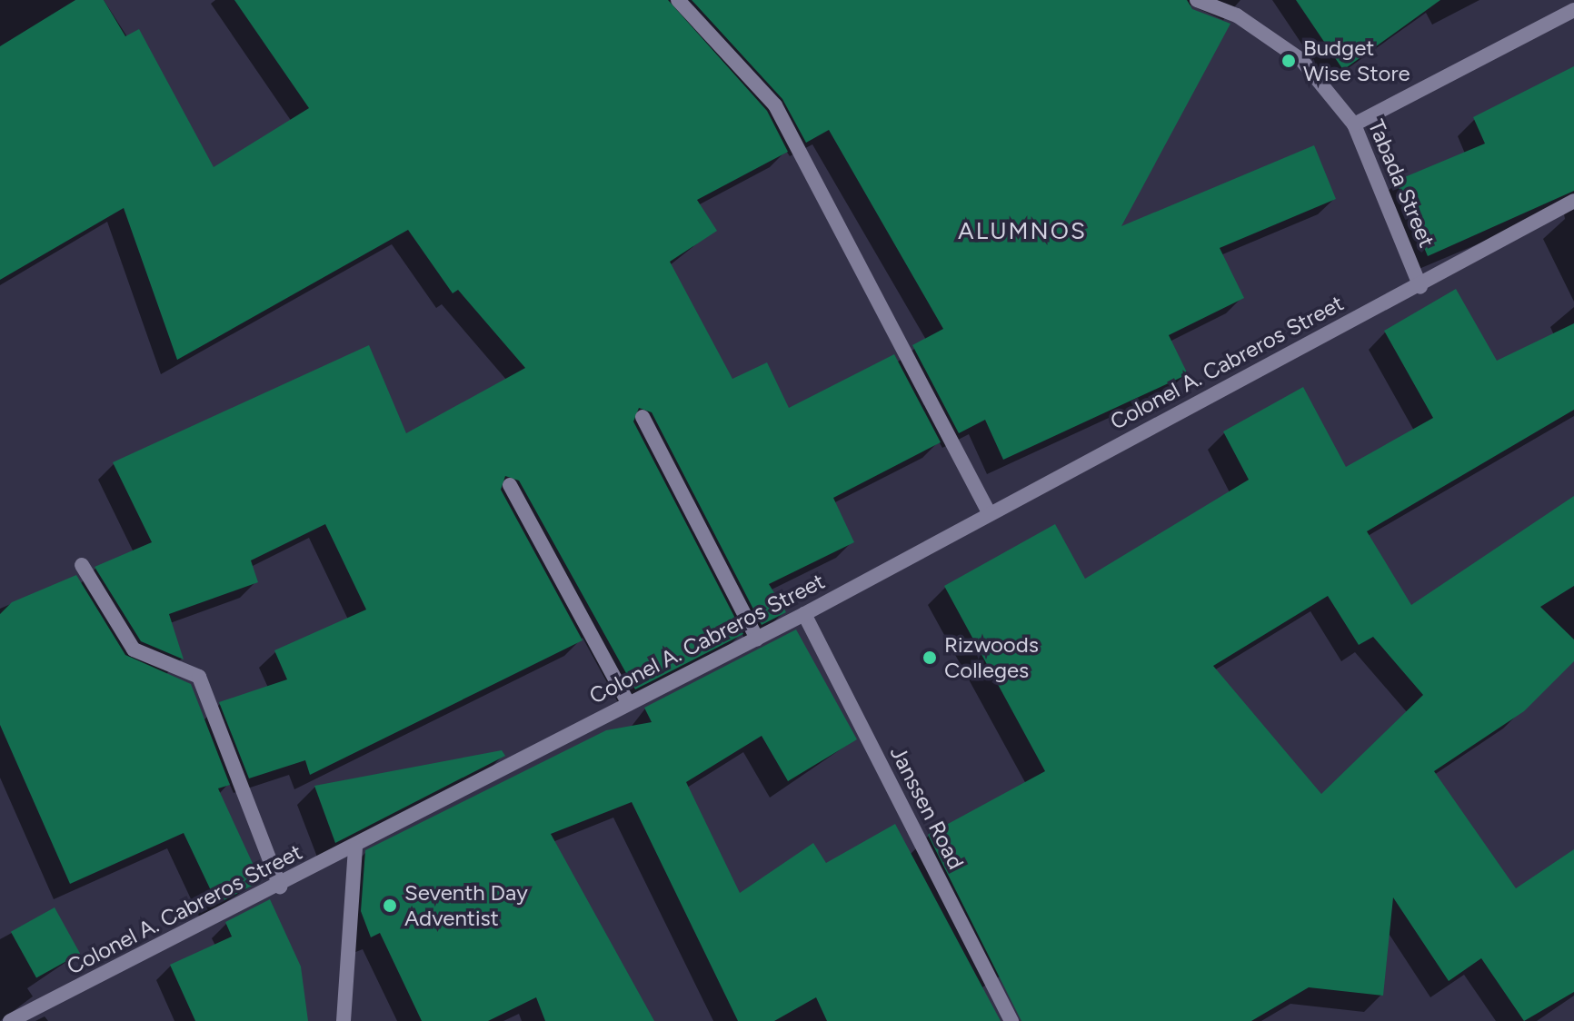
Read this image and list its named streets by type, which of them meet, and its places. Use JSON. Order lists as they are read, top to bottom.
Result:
{
  "streets": {
    "street": ["Tabada Street", "Colonel A. Cabreros Street", "Janssen Road"]
  },
  "crossings": [
    ["Tabada Street", "Colonel A. Cabreros Street"],
    ["Colonel A. Cabreros Street", "Janssen Road"]
  ],
  "districts": ["ALUMNOS"],
  "places": ["Budget Wise Store", "Rizwoods Colleges", "Seventh Day Adventist"]
}
